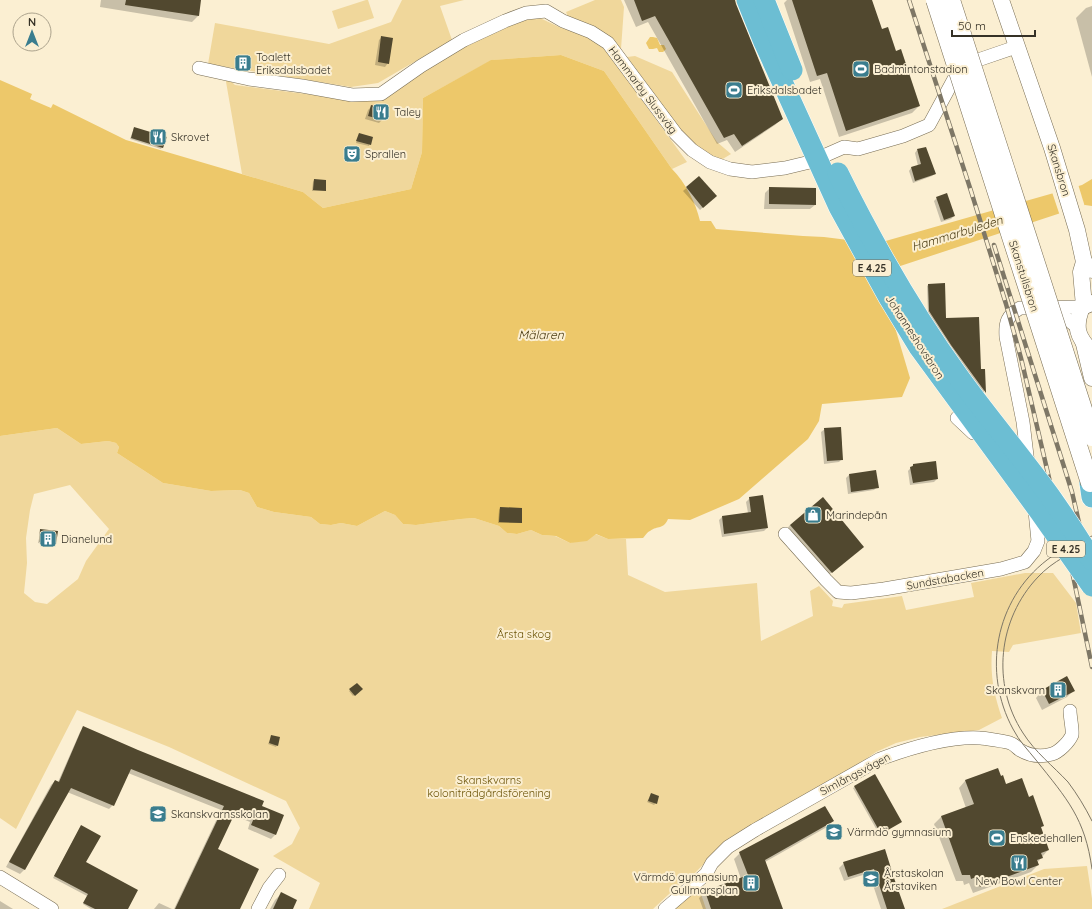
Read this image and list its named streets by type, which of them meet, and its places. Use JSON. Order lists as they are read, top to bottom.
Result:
{
  "streets": {
    "highway": ["E 4.25", "Johanneshovsbron"],
    "main road": ["Skanstullsbron"],
    "street": [
      "Hammarby Slussväg",
      "Skansbron",
      "Sundstabacken",
      "Simlångsvägen"
    ]
  },
  "crossings": [
    ["Hammarby Slussväg", "Skansbron"],
    ["Skansbron", "Sundstabacken"]
  ],
  "water": ["Hammarbyleden", "Mälaren"],
  "parks": ["Årsta skog", "Skanskvarns koloniträdgårdsförening"],
  "places": {
    "building": [
      "Toalett Eriksdalsbadet",
      "Dianelund",
      "Skanskvarn",
      "Värmdö gymnasium Gullmarsplan"
    ],
    "sports": ["Badmintonstadion", "Eriksdalsbadet", "Enskedehallen"],
    "restaurant": ["Taley", "Skrovet", "New Bowl Center"],
    "theatre": ["Sprallen"],
    "shop": ["Marindepån"],
    "school or university": ["Skanskvarnsskolan", "Värmdö gymnasium", "Årstaskolan Årstaviken"]
  },
  "scale_bar": "50 m",
  "north": "top"
}
